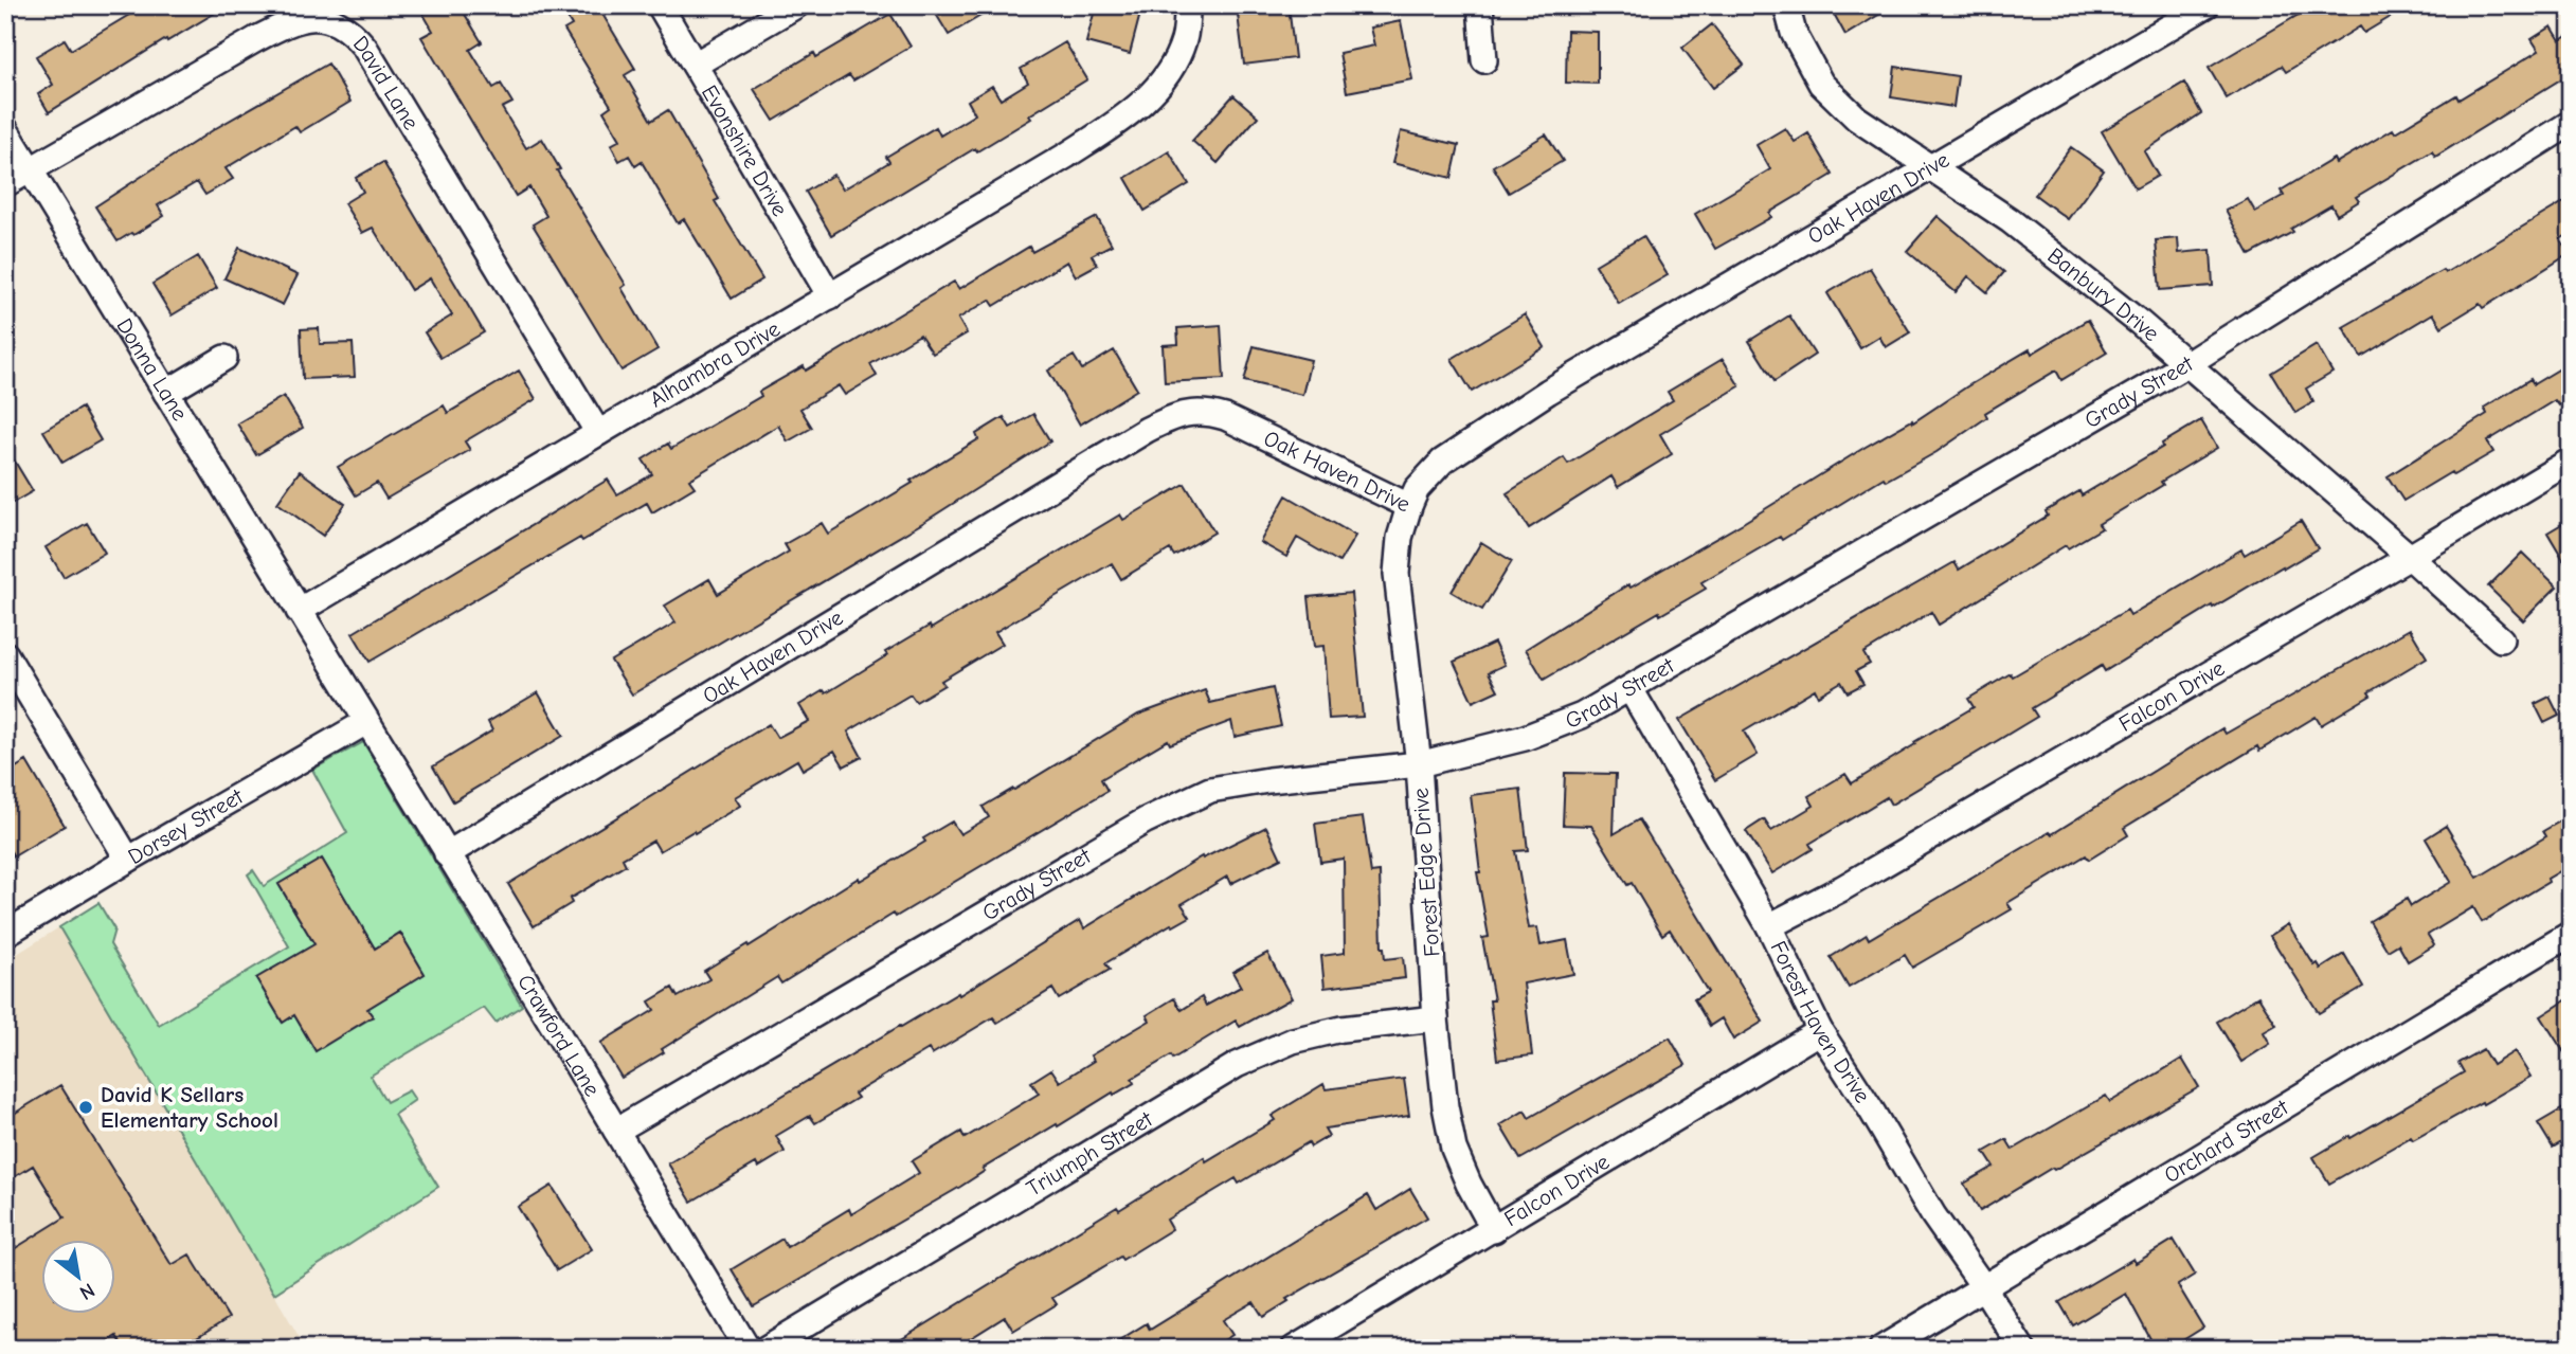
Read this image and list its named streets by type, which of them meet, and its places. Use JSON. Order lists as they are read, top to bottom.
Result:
{
  "streets": {
    "street": [
      "David Lane",
      "Evonshire Drive",
      "Oak Haven Drive",
      "Banbury Drive",
      "Alhambra Drive",
      "Donna Lane",
      "Grady Street",
      "Falcon Drive",
      "Dorsey Street",
      "Forest Edge Drive",
      "Forest Haven Drive",
      "Crawford Lane",
      "Orchard Street",
      "Triumph Street"
    ]
  },
  "crossings": [
    ["David Lane", "Alhambra Drive"],
    ["David Lane", "Donna Lane"],
    ["Evonshire Drive", "Alhambra Drive"],
    ["Oak Haven Drive", "Banbury Drive"],
    ["Oak Haven Drive", "Forest Edge Drive"],
    ["Oak Haven Drive", "Crawford Lane"],
    ["Banbury Drive", "Grady Street"],
    ["Banbury Drive", "Falcon Drive"],
    ["Alhambra Drive", "Donna Lane"],
    ["Grady Street", "Forest Edge Drive"],
    ["Grady Street", "Forest Haven Drive"],
    ["Grady Street", "Crawford Lane"],
    ["Falcon Drive", "Forest Edge Drive"],
    ["Falcon Drive", "Forest Haven Drive"],
    ["Dorsey Street", "Crawford Lane"],
    ["Forest Edge Drive", "Triumph Street"],
    ["Forest Haven Drive", "Orchard Street"]
  ],
  "places": ["David K Sellars Elementary School"],
  "north": "bottom right"
}
